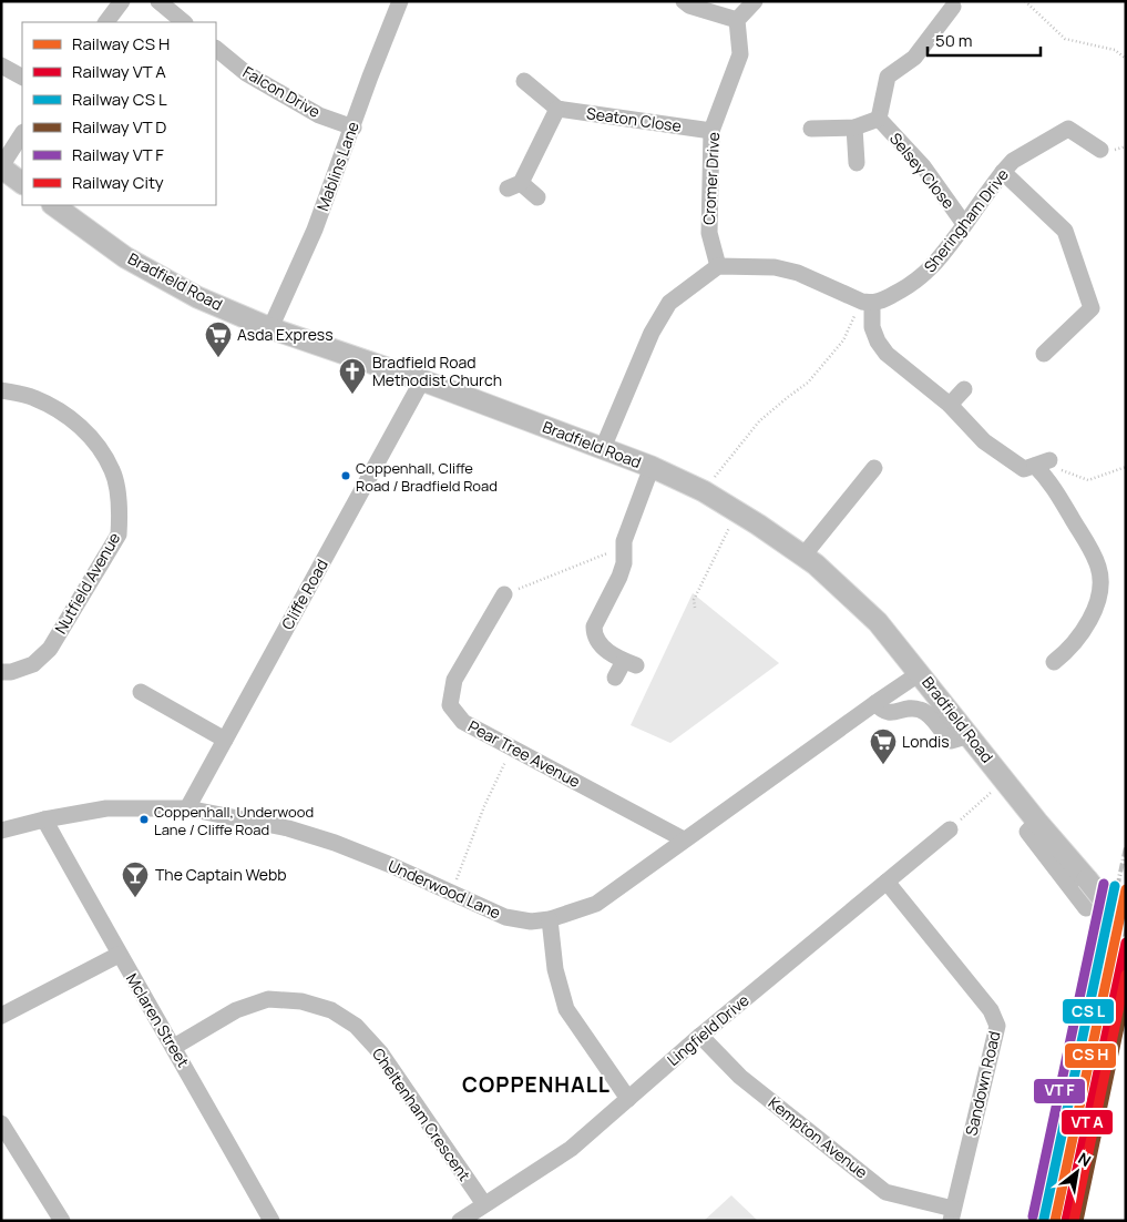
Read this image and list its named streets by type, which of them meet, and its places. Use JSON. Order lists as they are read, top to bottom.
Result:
{
  "streets": {
    "main road": ["Bradfield Road"],
    "street": [
      "Falcon Drive",
      "Seaton Close",
      "Mablins Lane",
      "Selsey Close",
      "Cromer Drive",
      "Sheringham Drive",
      "Nutfield Avenue",
      "Cliffe Road",
      "Pear Tree Avenue",
      "Underwood Lane",
      "Mclaren Street",
      "Lingfield Drive",
      "Sandown Road",
      "Cheltenham Crescent",
      "Kempton Avenue"
    ]
  },
  "crossings": [
    ["Falcon Drive", "Mablins Lane"],
    ["Seaton Close", "Cromer Drive"],
    ["Mablins Lane", "Bradfield Road"],
    ["Selsey Close", "Sheringham Drive"],
    ["Bradfield Road", "Cliffe Road"],
    ["Bradfield Road", "Underwood Lane"],
    ["Cliffe Road", "Underwood Lane"],
    ["Pear Tree Avenue", "Underwood Lane"],
    ["Underwood Lane", "Mclaren Street"],
    ["Mclaren Street", "Cheltenham Crescent"],
    ["Lingfield Drive", "Sandown Road"],
    ["Lingfield Drive", "Cheltenham Crescent"],
    ["Lingfield Drive", "Kempton Avenue"],
    ["Sandown Road", "Kempton Avenue"]
  ],
  "districts": ["COPPENHALL"],
  "places": {
    "supermarket": ["Asda Express", "Londis"],
    "church": ["Bradfield Road Methodist Church"],
    "other": ["Coppenhall, Cliffe Road / Bradfield Road", "Coppenhall, Underwood Lane / Cliffe Road"],
    "bar": ["The Captain Webb"]
  },
  "lines": ["rail line City"],
  "legend": [
    "Railway CS H",
    "Railway VT A",
    "Railway CS L",
    "Railway VT D",
    "Railway VT F",
    "Railway City"
  ],
  "scale_bar": "50 m",
  "north": "top right"
}
